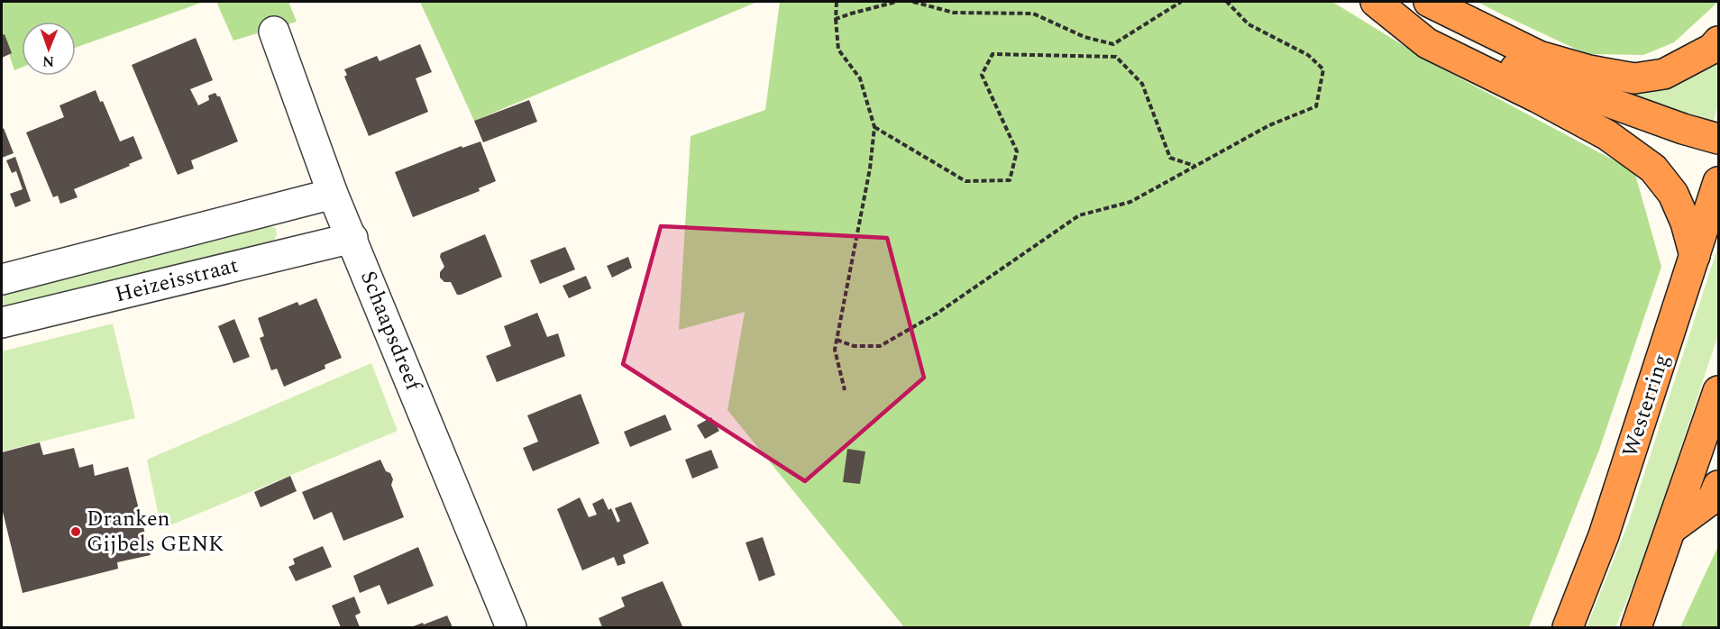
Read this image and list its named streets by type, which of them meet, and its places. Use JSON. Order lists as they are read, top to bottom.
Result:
{
  "streets": {
    "highway": ["Westerring"],
    "street": ["Heizeisstraat", "Schaapsdreef"]
  },
  "crossings": [
    ["Heizeisstraat", "Schaapsdreef"]
  ],
  "places": ["Dranken Gijbels GENK"],
  "north": "bottom"
}
